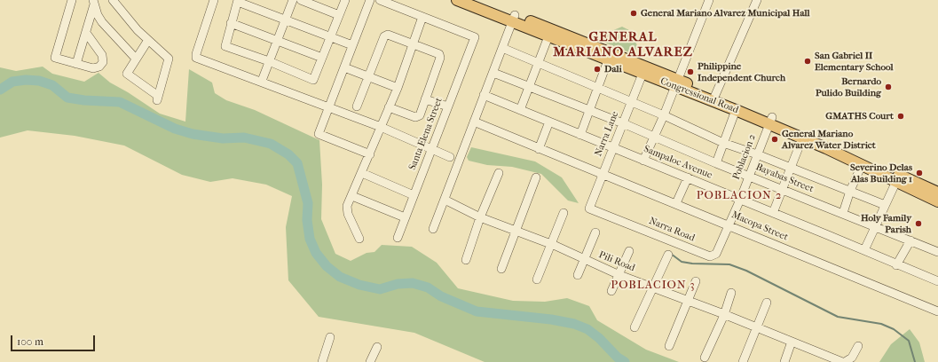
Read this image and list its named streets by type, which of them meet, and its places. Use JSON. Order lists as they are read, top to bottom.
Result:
{
  "streets": {
    "main road": ["Congressional Road"],
    "street": [
      "Santa Elena Street",
      "Narra Lane",
      "Poblacion 2",
      "Sampaloc Avenue",
      "Bayabas Street",
      "Macopa Street",
      "Narra Road",
      "Pili Road"
    ]
  },
  "crossings": [
    ["Congressional Road", "Narra Lane"],
    ["Congressional Road", "Poblacion 2"],
    ["Narra Lane", "Sampaloc Avenue"],
    ["Narra Lane", "Bayabas Street"],
    ["Narra Lane", "Macopa Street"],
    ["Narra Lane", "Narra Road"],
    ["Poblacion 2", "Sampaloc Avenue"],
    ["Poblacion 2", "Bayabas Street"],
    ["Poblacion 2", "Macopa Street"],
    ["Poblacion 2", "Narra Road"],
    ["Macopa Street", "Narra Road"]
  ],
  "districts": ["GENERAL MARIANO ALVAREZ", "POBLACION 2", "POBLACION 3"],
  "places": [
    "General Mariano Alvarez Municipal Hall",
    "San Gabriel II Elementary School",
    "Dali",
    "Philippine Independent Church",
    "Bernardo Pulido Building",
    "GMATHS Court",
    "General Mariano Alvarez Water District",
    "Severino Delas Alas Building 1",
    "Holy Family Parish"
  ],
  "scale_bar": "100 m"
}
